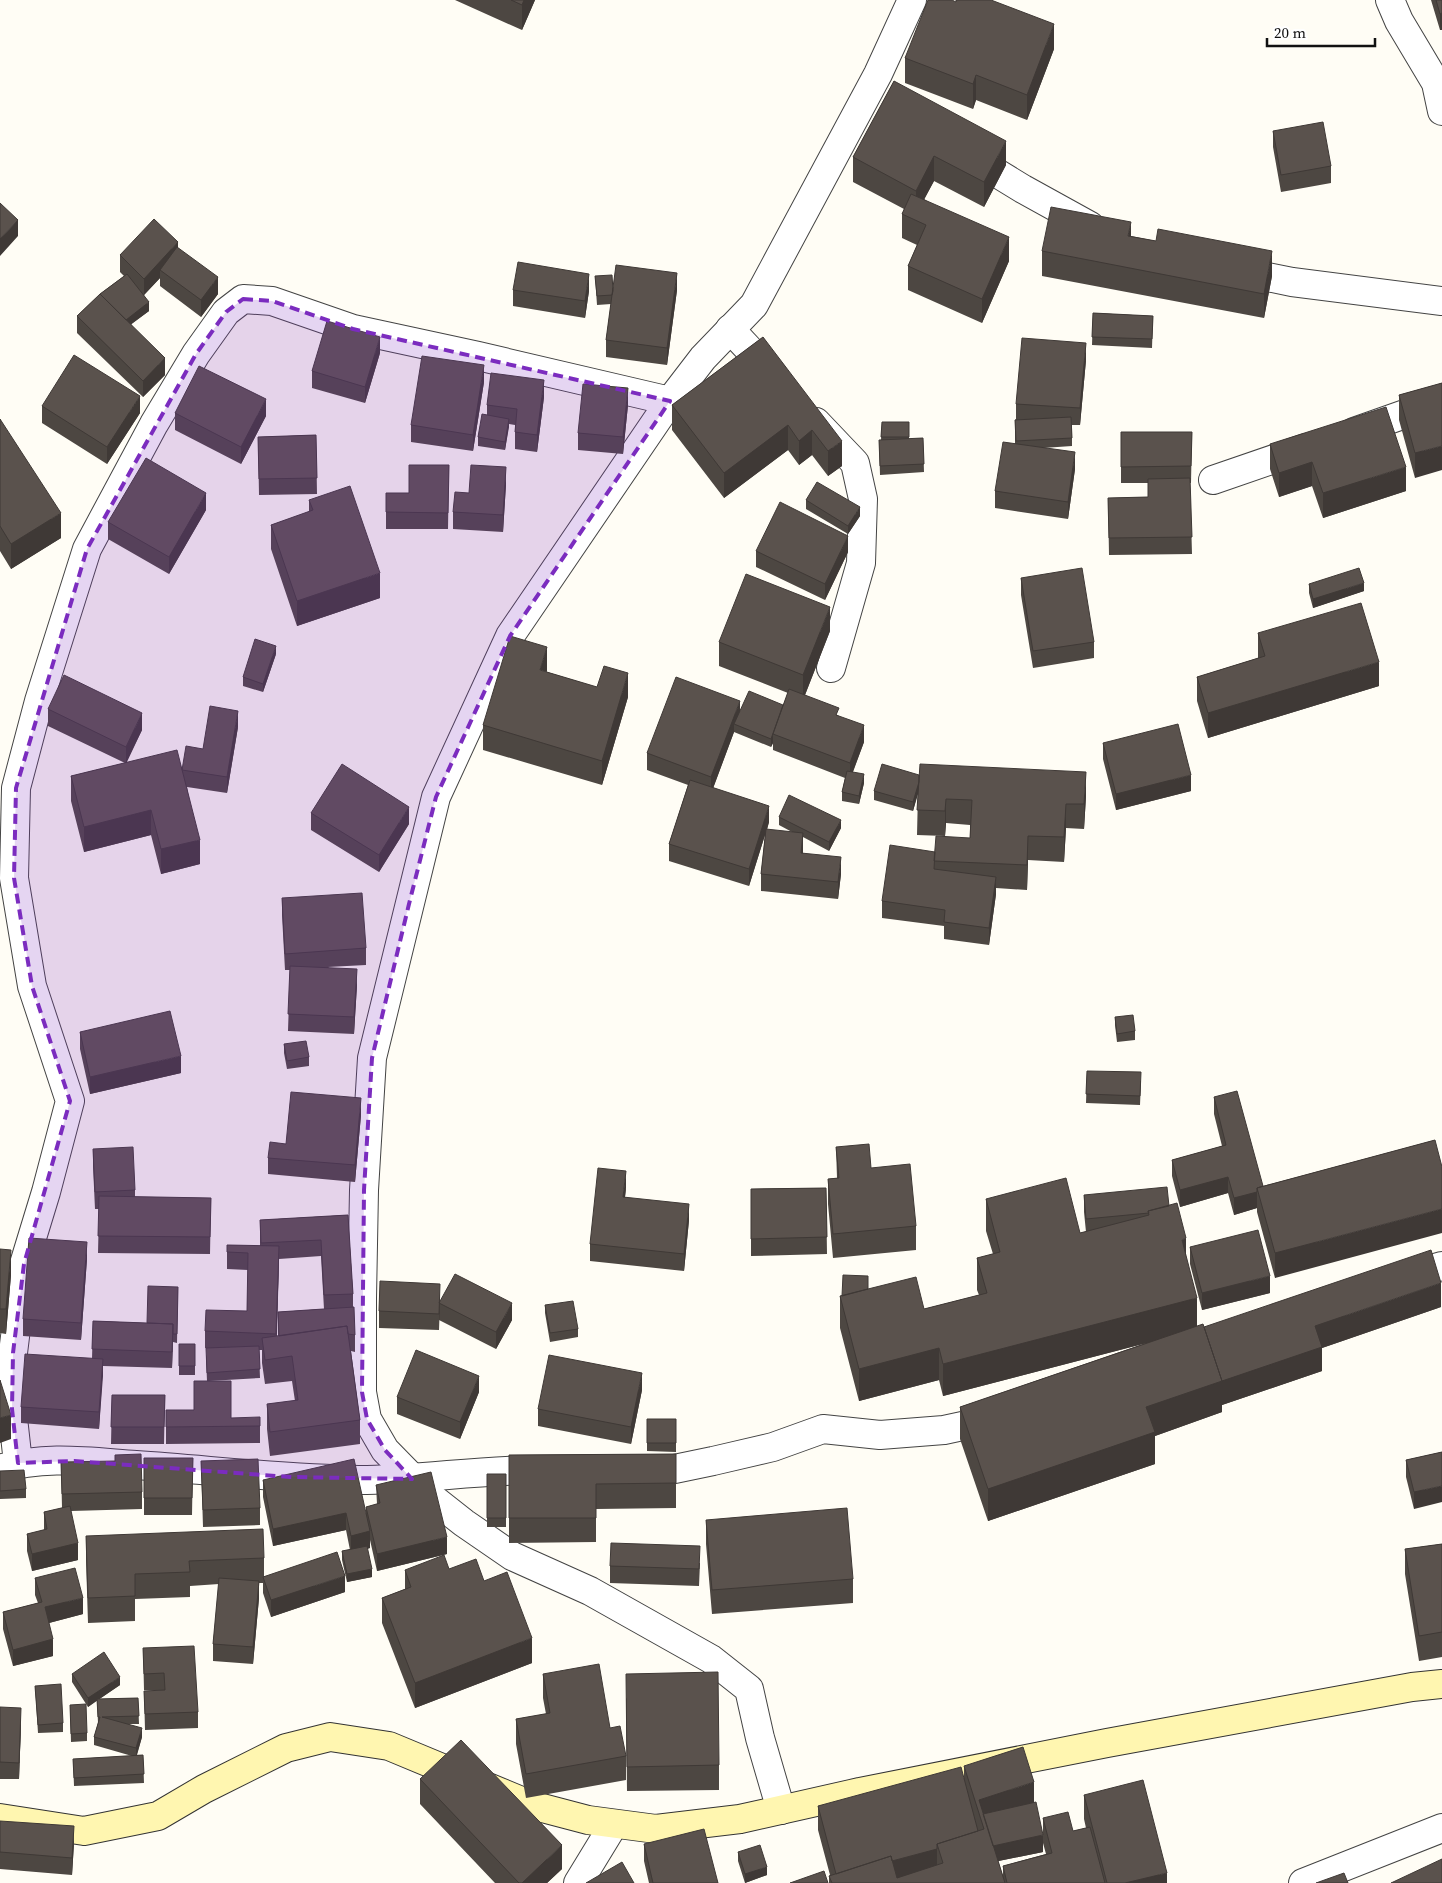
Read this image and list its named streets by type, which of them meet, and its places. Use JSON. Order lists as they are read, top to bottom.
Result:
{
  "scale_bar": "20 m"
}
